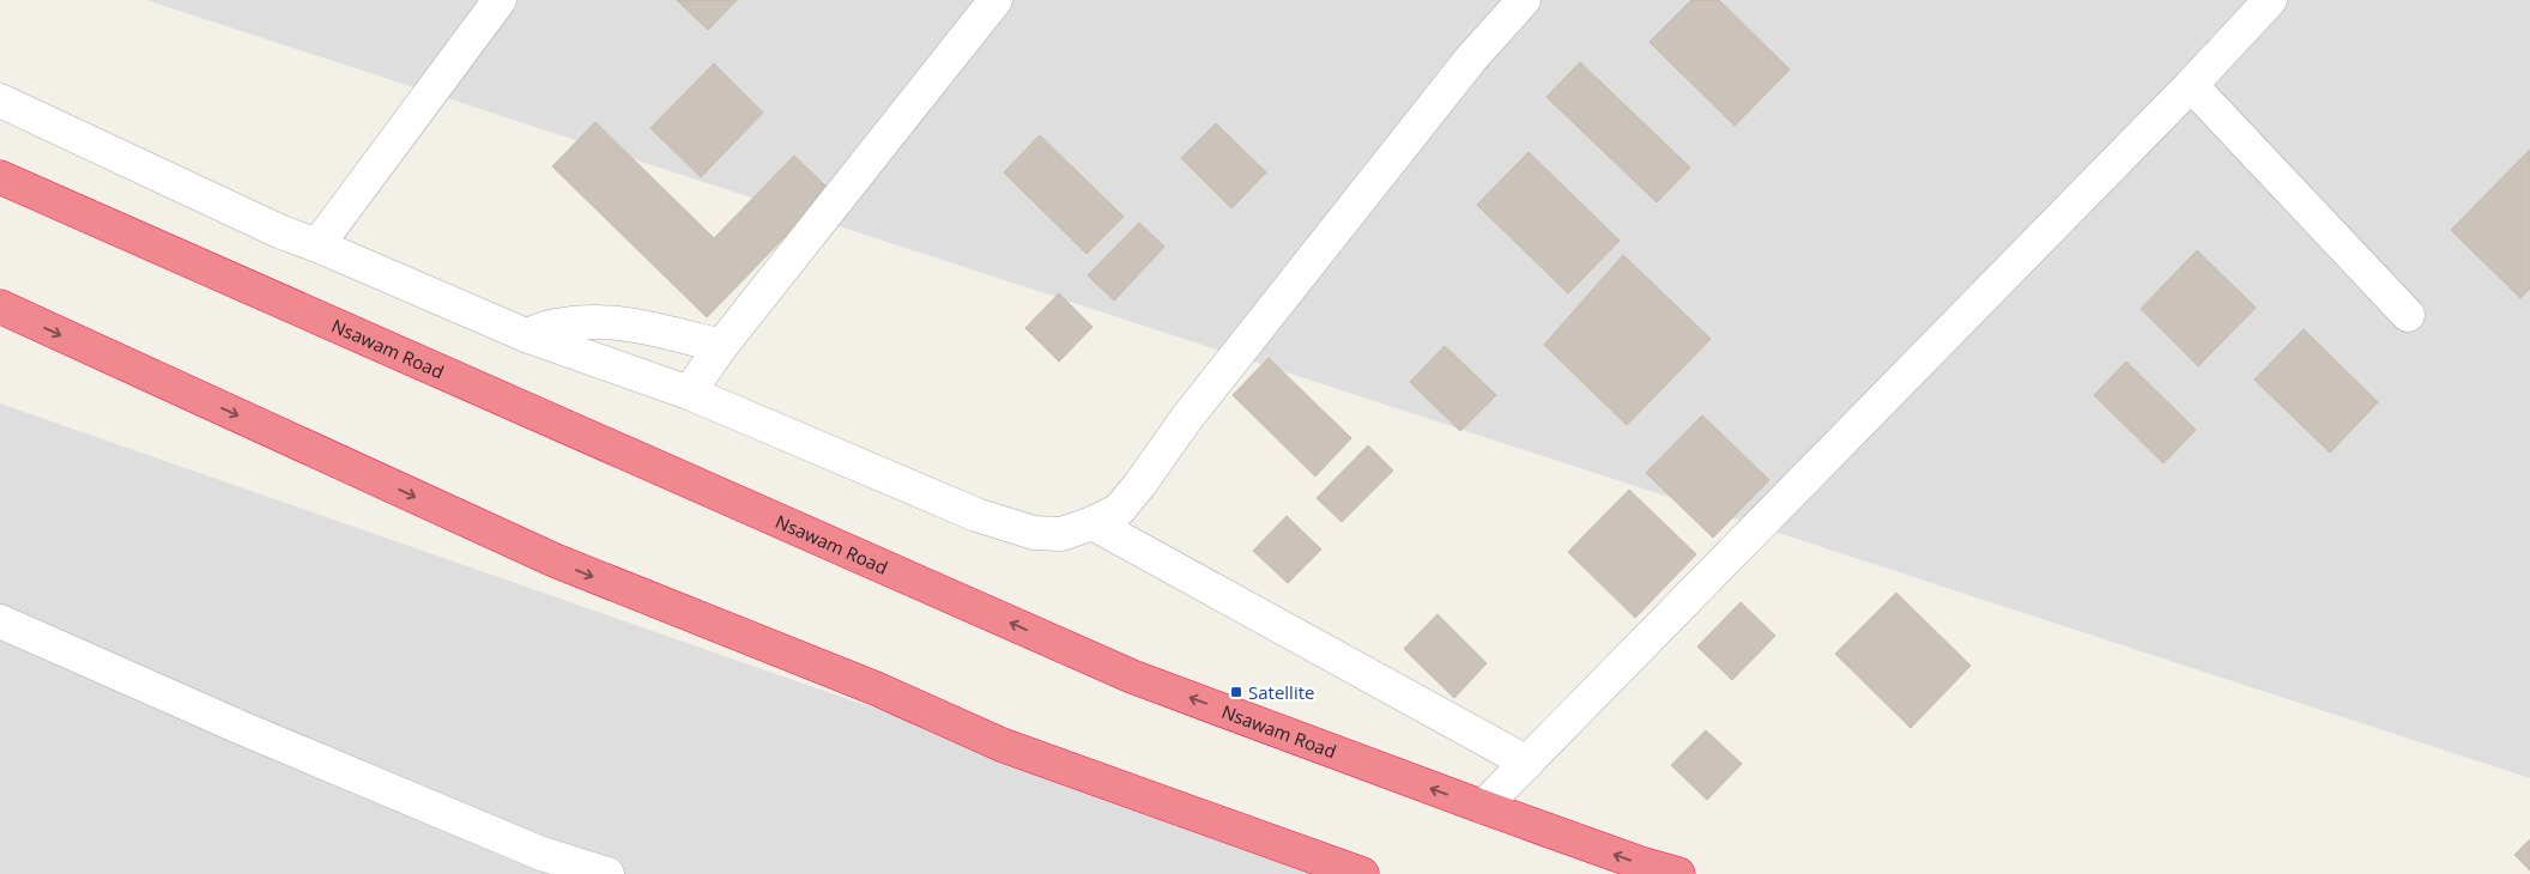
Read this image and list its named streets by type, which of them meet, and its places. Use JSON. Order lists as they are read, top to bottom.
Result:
{
  "streets": {
    "highway": ["Nsawam Road"]
  },
  "places": {
    "transit": ["Satellite"]
  }
}
